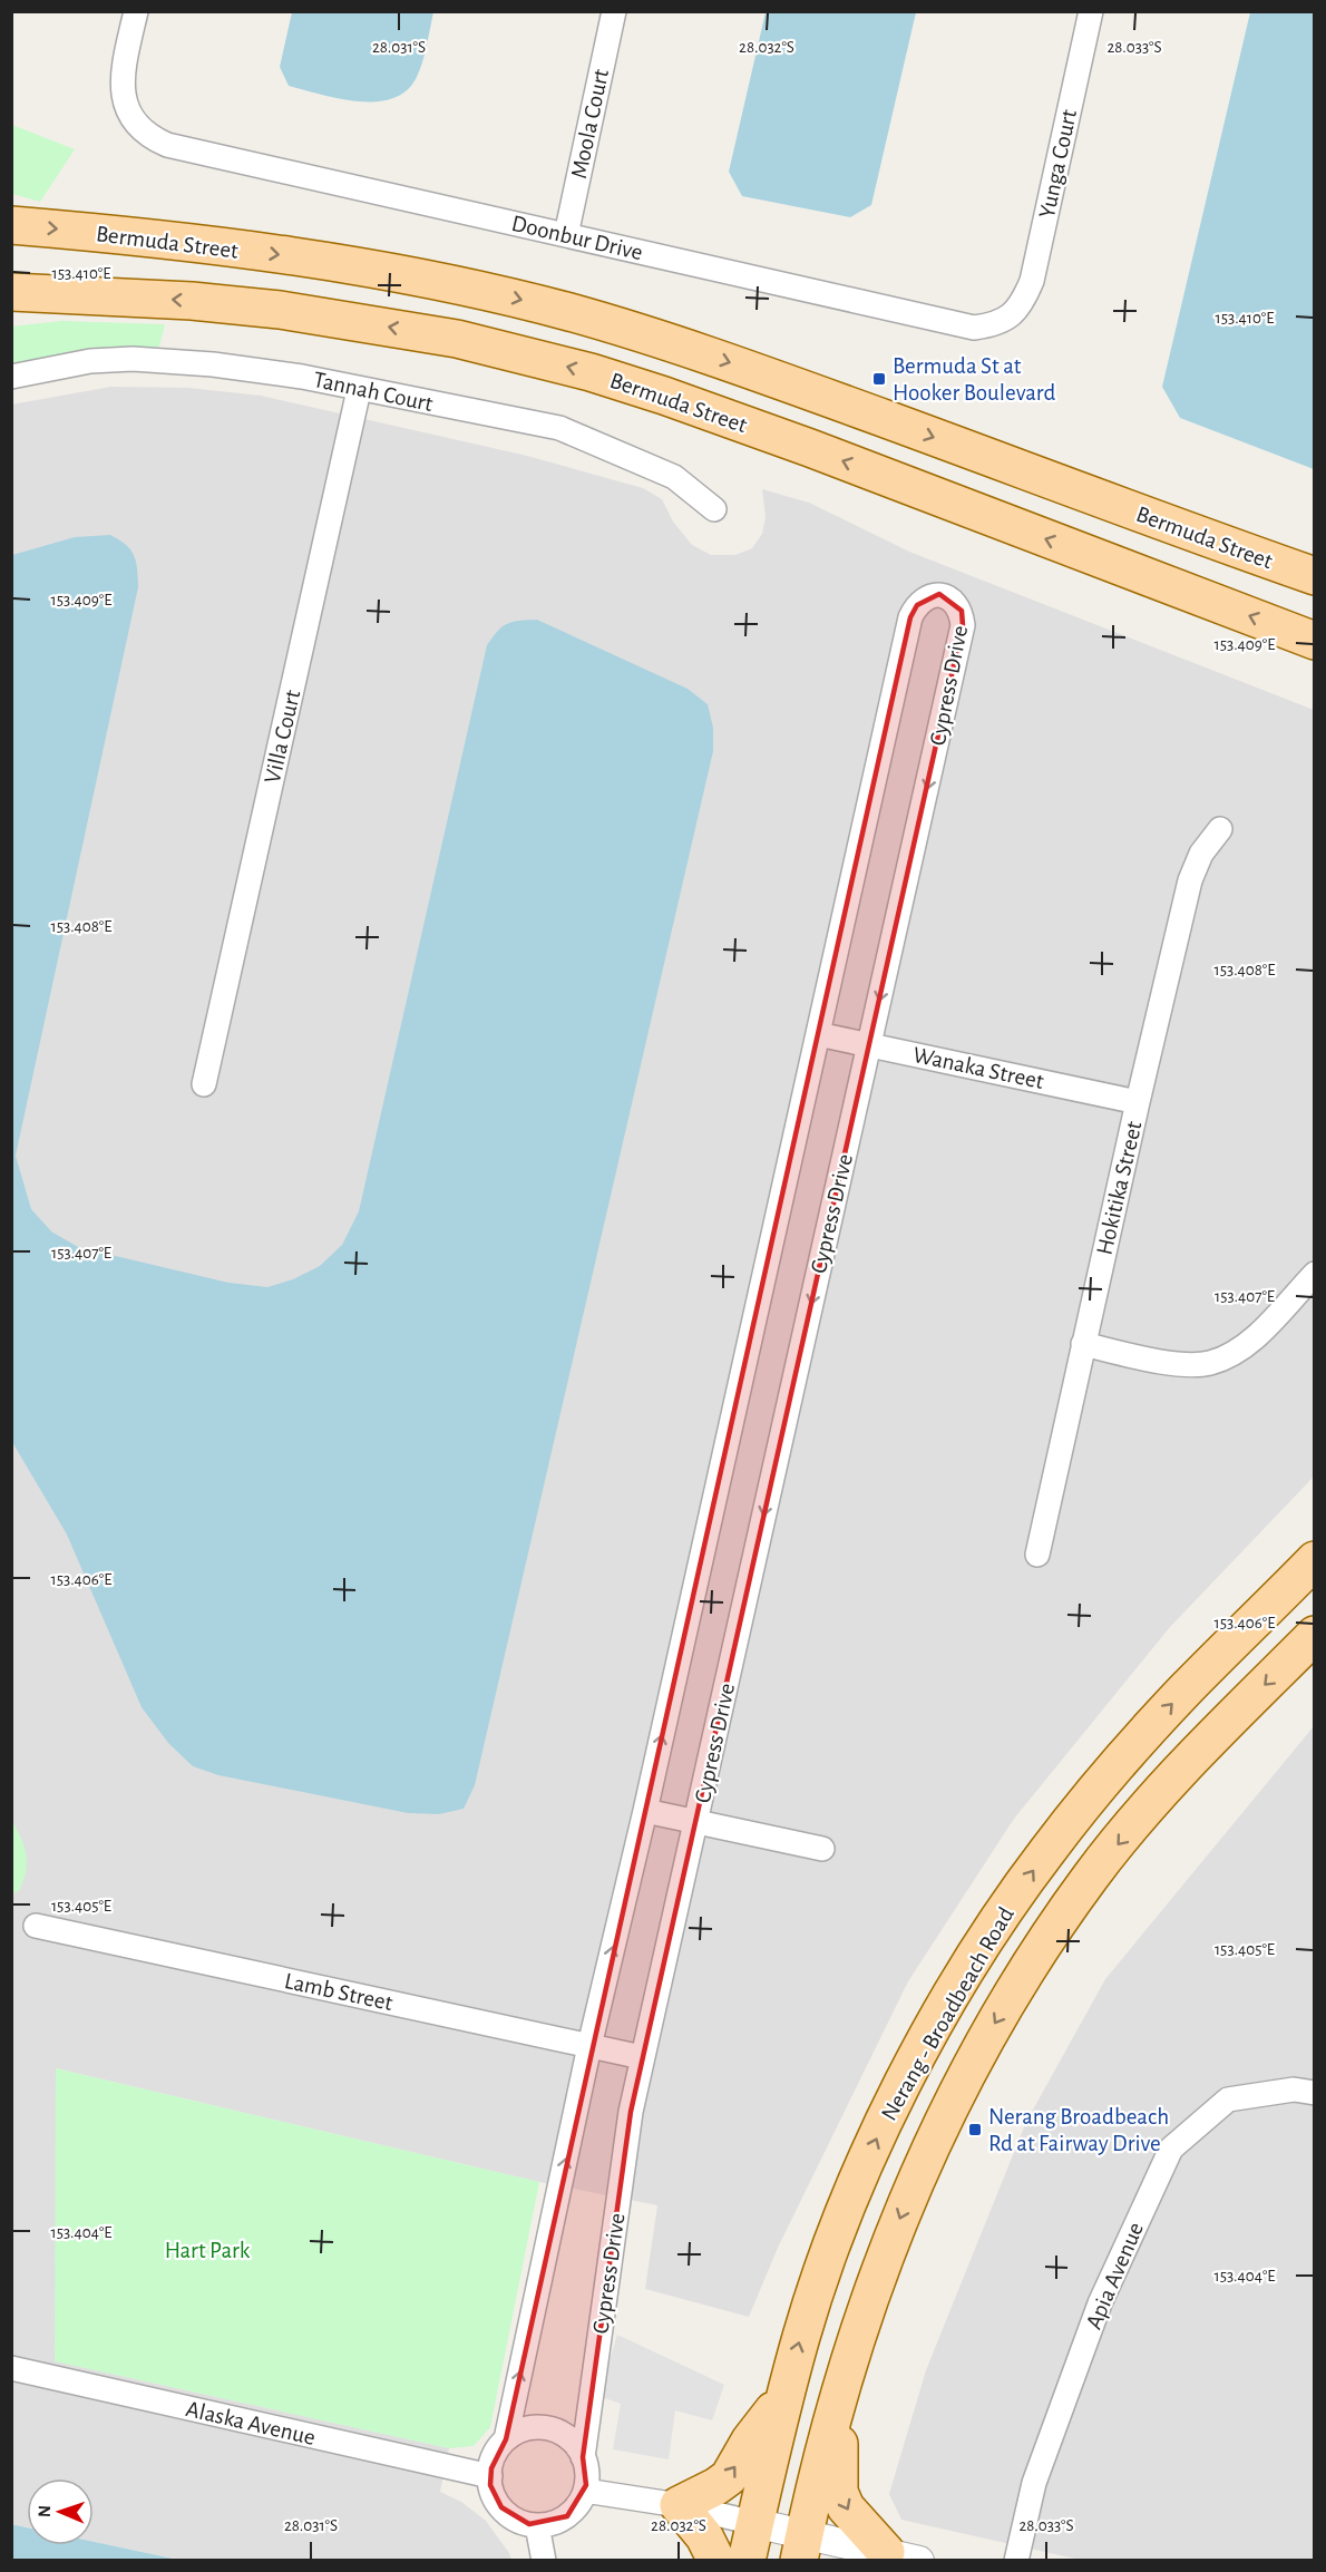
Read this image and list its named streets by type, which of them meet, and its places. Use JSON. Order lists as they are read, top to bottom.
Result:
{
  "streets": {
    "main road": ["Bermuda Street", "Nerang - Broadbeach Road"],
    "street": [
      "Moola Court",
      "Yunga Court",
      "Doonbur Drive",
      "Tannah Court",
      "Cypress Drive",
      "Villa Court",
      "Wanaka Street",
      "Hokitika Street",
      "Lamb Street",
      "Apia Avenue",
      "Alaska Avenue"
    ]
  },
  "crossings": [
    ["Moola Court", "Doonbur Drive"],
    ["Yunga Court", "Doonbur Drive"],
    ["Tannah Court", "Villa Court"],
    ["Cypress Drive", "Wanaka Street"],
    ["Cypress Drive", "Lamb Street"],
    ["Cypress Drive", "Alaska Avenue"],
    ["Wanaka Street", "Hokitika Street"]
  ],
  "parks": ["Hart Park"],
  "places": {
    "transit": ["Bermuda St at Hooker Boulevard", "Nerang Broadbeach Rd at Fairway Drive"]
  },
  "north": "left",
  "coordinates": [
    "28.031°S",
    "28.032°S",
    "28.033°S",
    "153.410°E",
    "153.409°E",
    "153.408°E",
    "153.407°E",
    "153.406°E",
    "153.405°E",
    "153.404°E"
  ]
}
